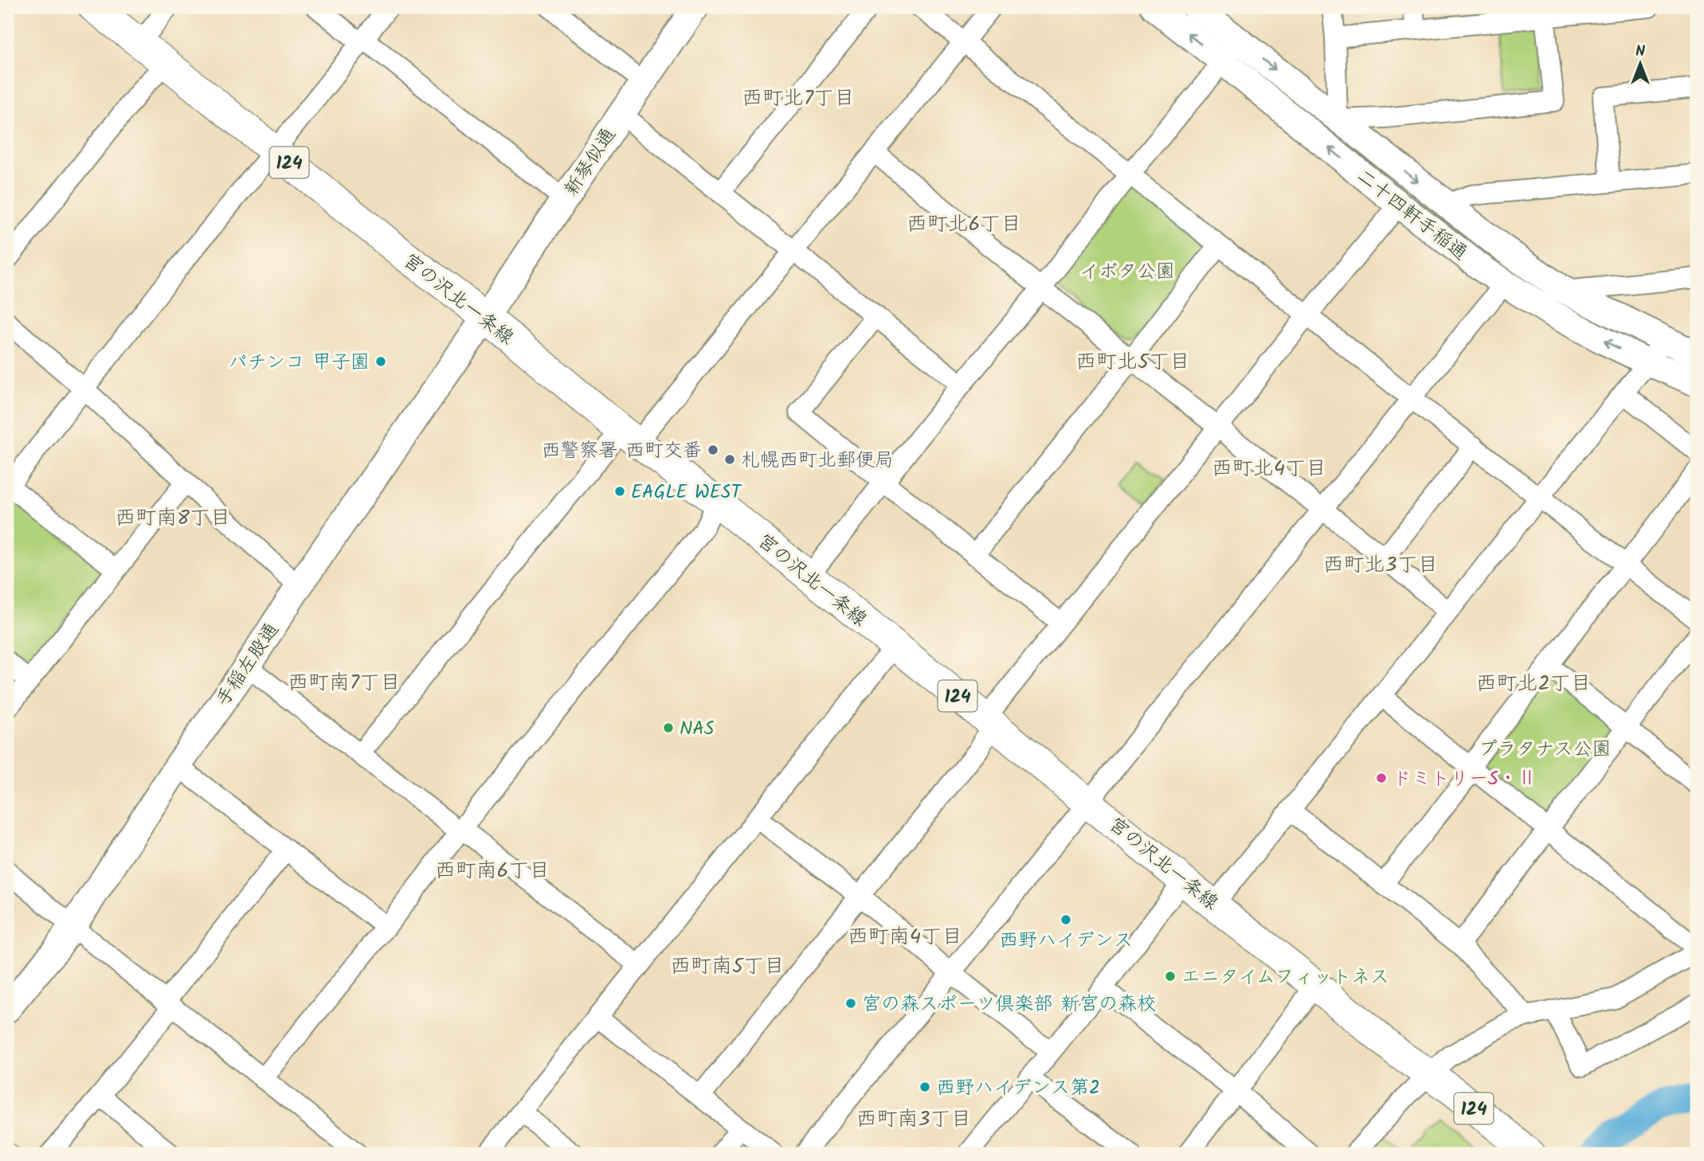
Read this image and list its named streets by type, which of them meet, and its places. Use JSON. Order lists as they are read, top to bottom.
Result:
{
  "streets": {
    "main road": ["124", "宮の沢北一条線"],
    "street": ["新琴似通", "二十四軒手稲通", "手稲左股通"]
  },
  "crossings": [
    ["新琴似通", "宮の沢北一条線"],
    ["新琴似通", "手稲左股通"],
    ["宮の沢北一条線", "手稲左股通"]
  ],
  "districts": [
    "西町北7丁目",
    "西町北6丁目",
    "西町北5丁目",
    "西町北4丁目",
    "西町南8丁目",
    "西町北3丁目",
    "西町南7丁目",
    "西町北2丁目",
    "西町南6丁目",
    "西町南4丁目",
    "西町南5丁目",
    "西町南3丁目"
  ],
  "parks": ["イボタ公園", "プラタナス公園"],
  "places": [
    "パチンコ 甲子園",
    "西警察署 西町交番",
    "札幌西町北郵便局",
    "EAGLE WEST",
    "NAS",
    "ドミトリーS・Ⅱ",
    "西野ハイデンス",
    "エニタイムフィットネス",
    "宮の森スポーツ倶楽部 新宮の森校",
    "西野ハイデンス第2"
  ],
  "north": "top"
}
